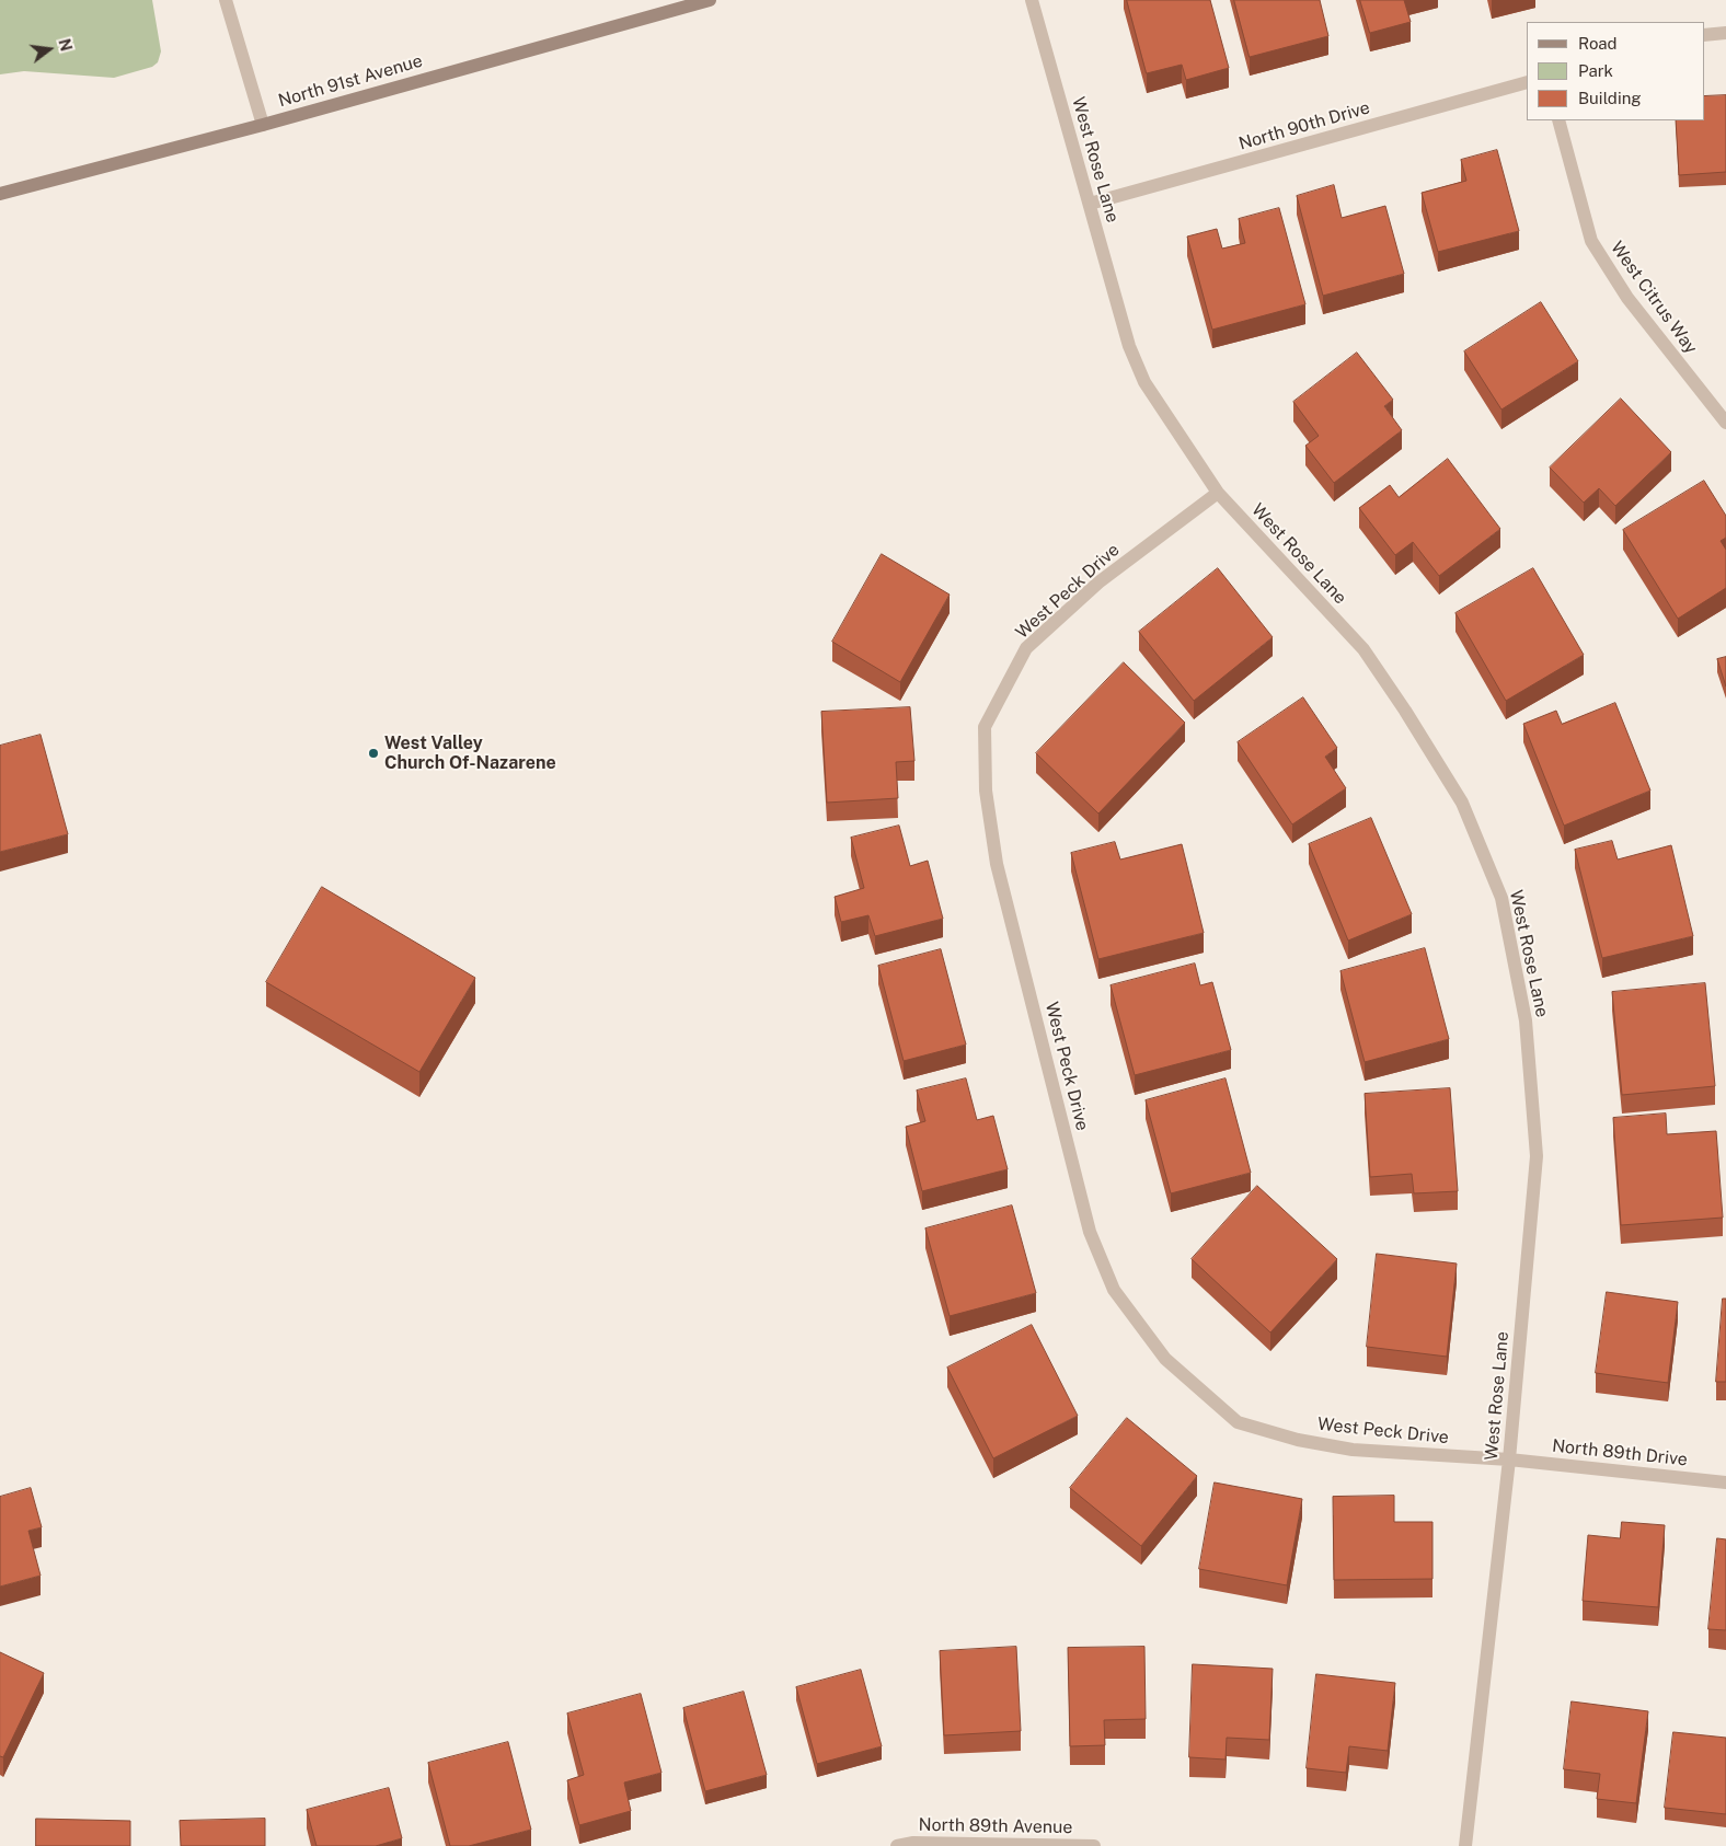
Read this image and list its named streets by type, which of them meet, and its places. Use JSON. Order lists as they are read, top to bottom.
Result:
{
  "streets": {
    "main road": ["North 91st Avenue"],
    "street": [
      "North 90th Drive",
      "West Rose Lane",
      "West Citrus Way",
      "West Peck Drive",
      "North 89th Drive",
      "North 89th Avenue"
    ]
  },
  "crossings": [
    ["North 90th Drive", "West Rose Lane"],
    ["West Rose Lane", "West Peck Drive"],
    ["West Rose Lane", "North 89th Drive"],
    ["West Peck Drive", "North 89th Drive"]
  ],
  "places": ["West Valley Church Of-Nazarene"],
  "legend": ["Road", "Park", "Building"],
  "north": "right"
}
